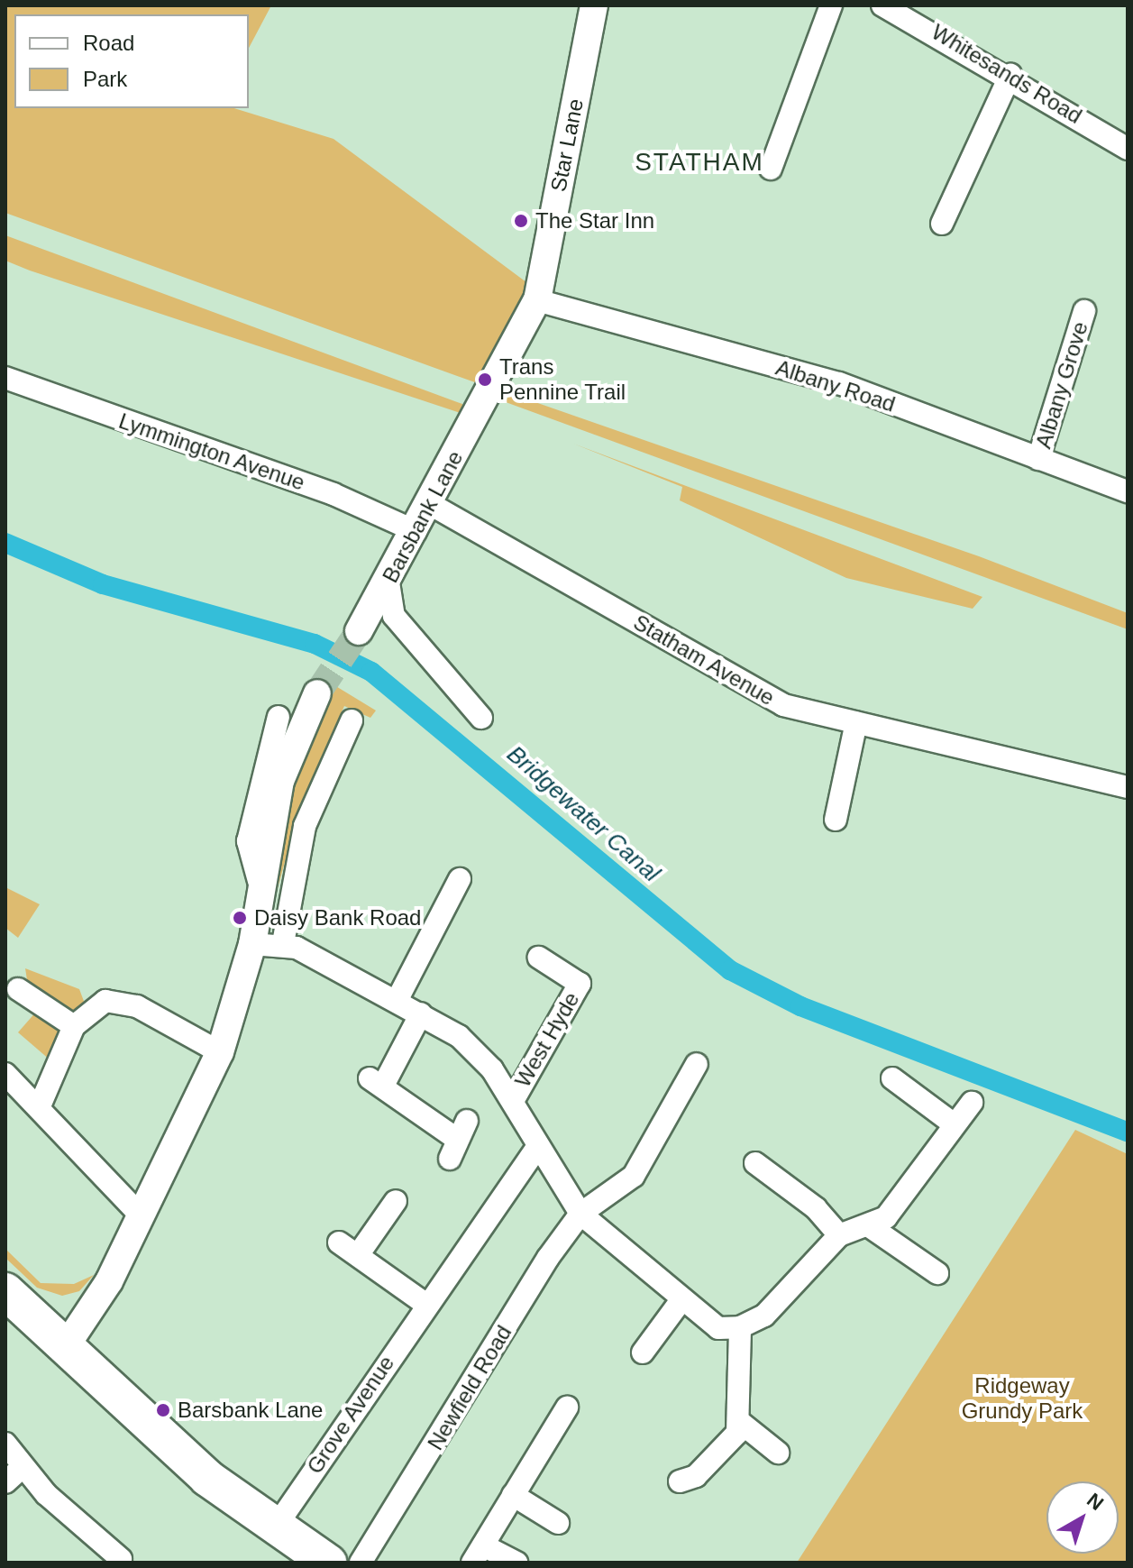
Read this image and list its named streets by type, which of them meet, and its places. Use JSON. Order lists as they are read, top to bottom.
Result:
{
  "streets": {
    "street": [
      "Whitesands Road",
      "Star Lane",
      "Albany Grove",
      "Albany Road",
      "Lymmington Avenue",
      "Barsbank Lane",
      "Statham Avenue",
      "West Hyde",
      "Newfield Road",
      "Grove Avenue"
    ]
  },
  "crossings": [
    ["Star Lane", "Albany Road"],
    ["Star Lane", "Barsbank Lane"],
    ["Albany Grove", "Albany Road"],
    ["Lymmington Avenue", "Barsbank Lane"],
    ["Barsbank Lane", "Statham Avenue"]
  ],
  "districts": ["STATHAM"],
  "water": ["Bridgewater Canal"],
  "parks": ["Ridgeway Grundy Park"],
  "places": [
    "The Star Inn",
    "Trans Pennine Trail",
    "Daisy Bank Road",
    "Barsbank Lane"
  ],
  "legend": ["Road", "Park"],
  "north": "top right"
}
